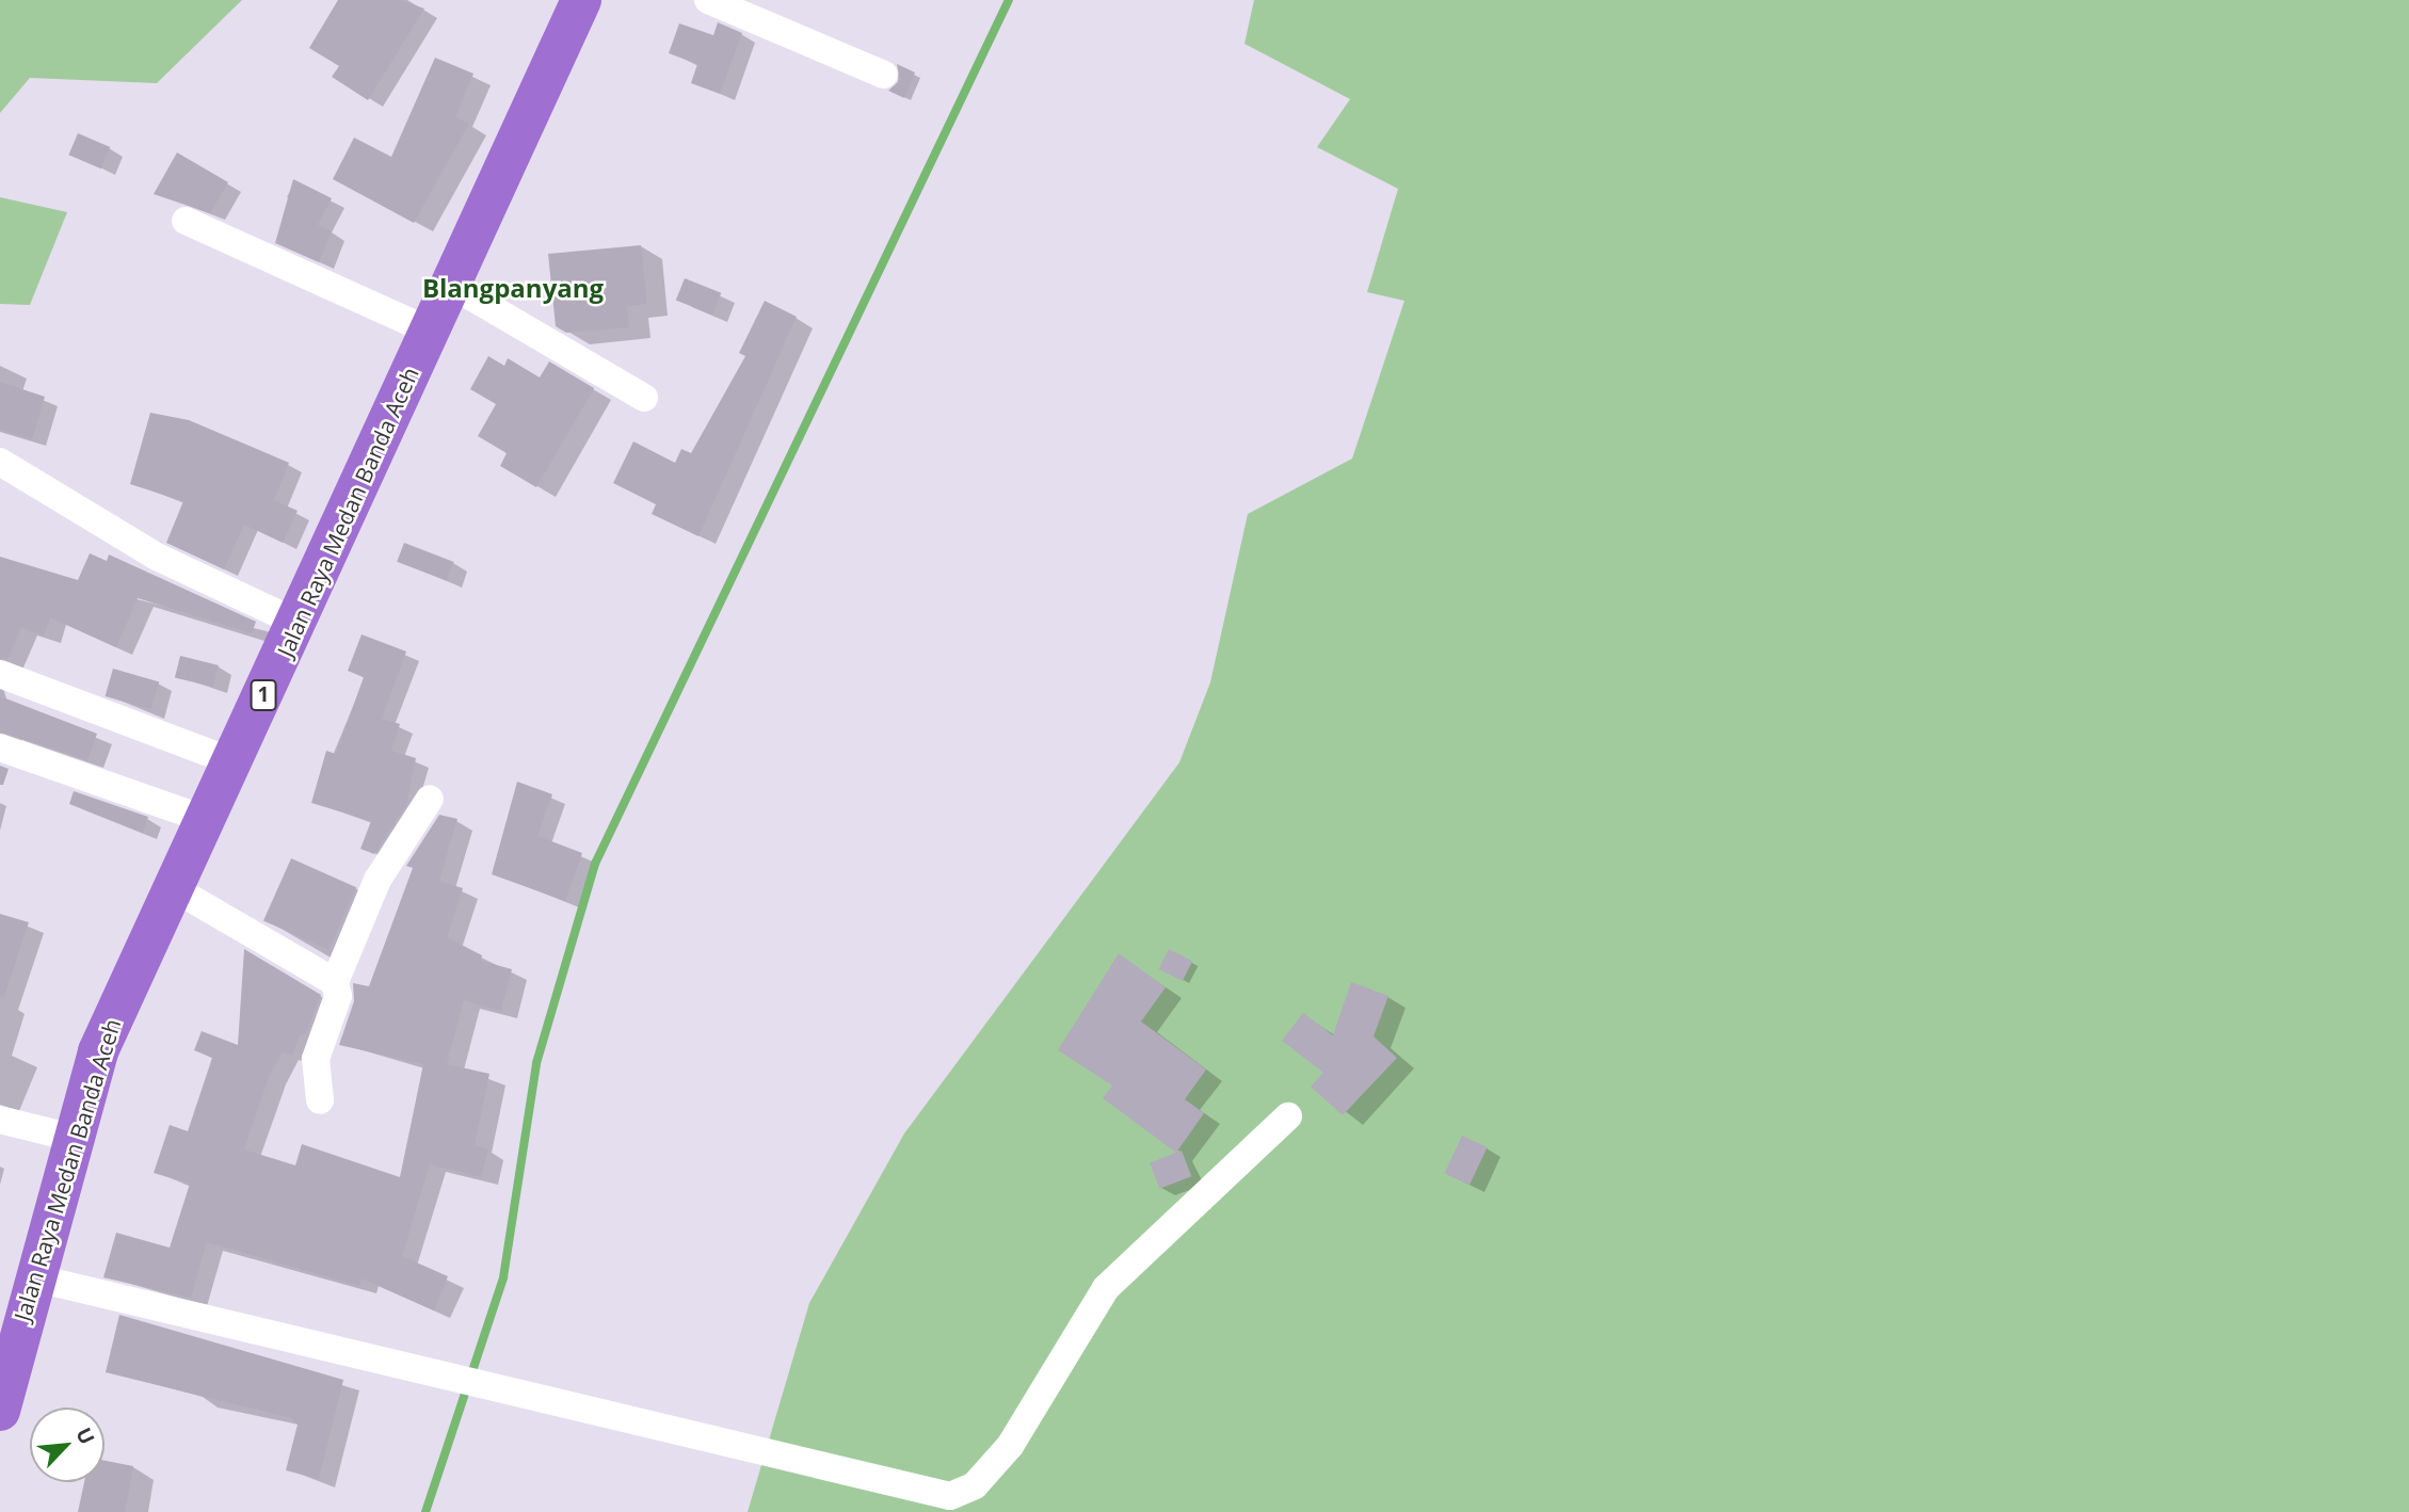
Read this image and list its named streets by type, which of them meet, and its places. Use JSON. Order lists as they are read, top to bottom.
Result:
{
  "streets": {
    "highway": ["Jalan Raya Medan Banda Aceh", "1"]
  },
  "districts": ["Blangpanyang"],
  "north": "top right"
}
